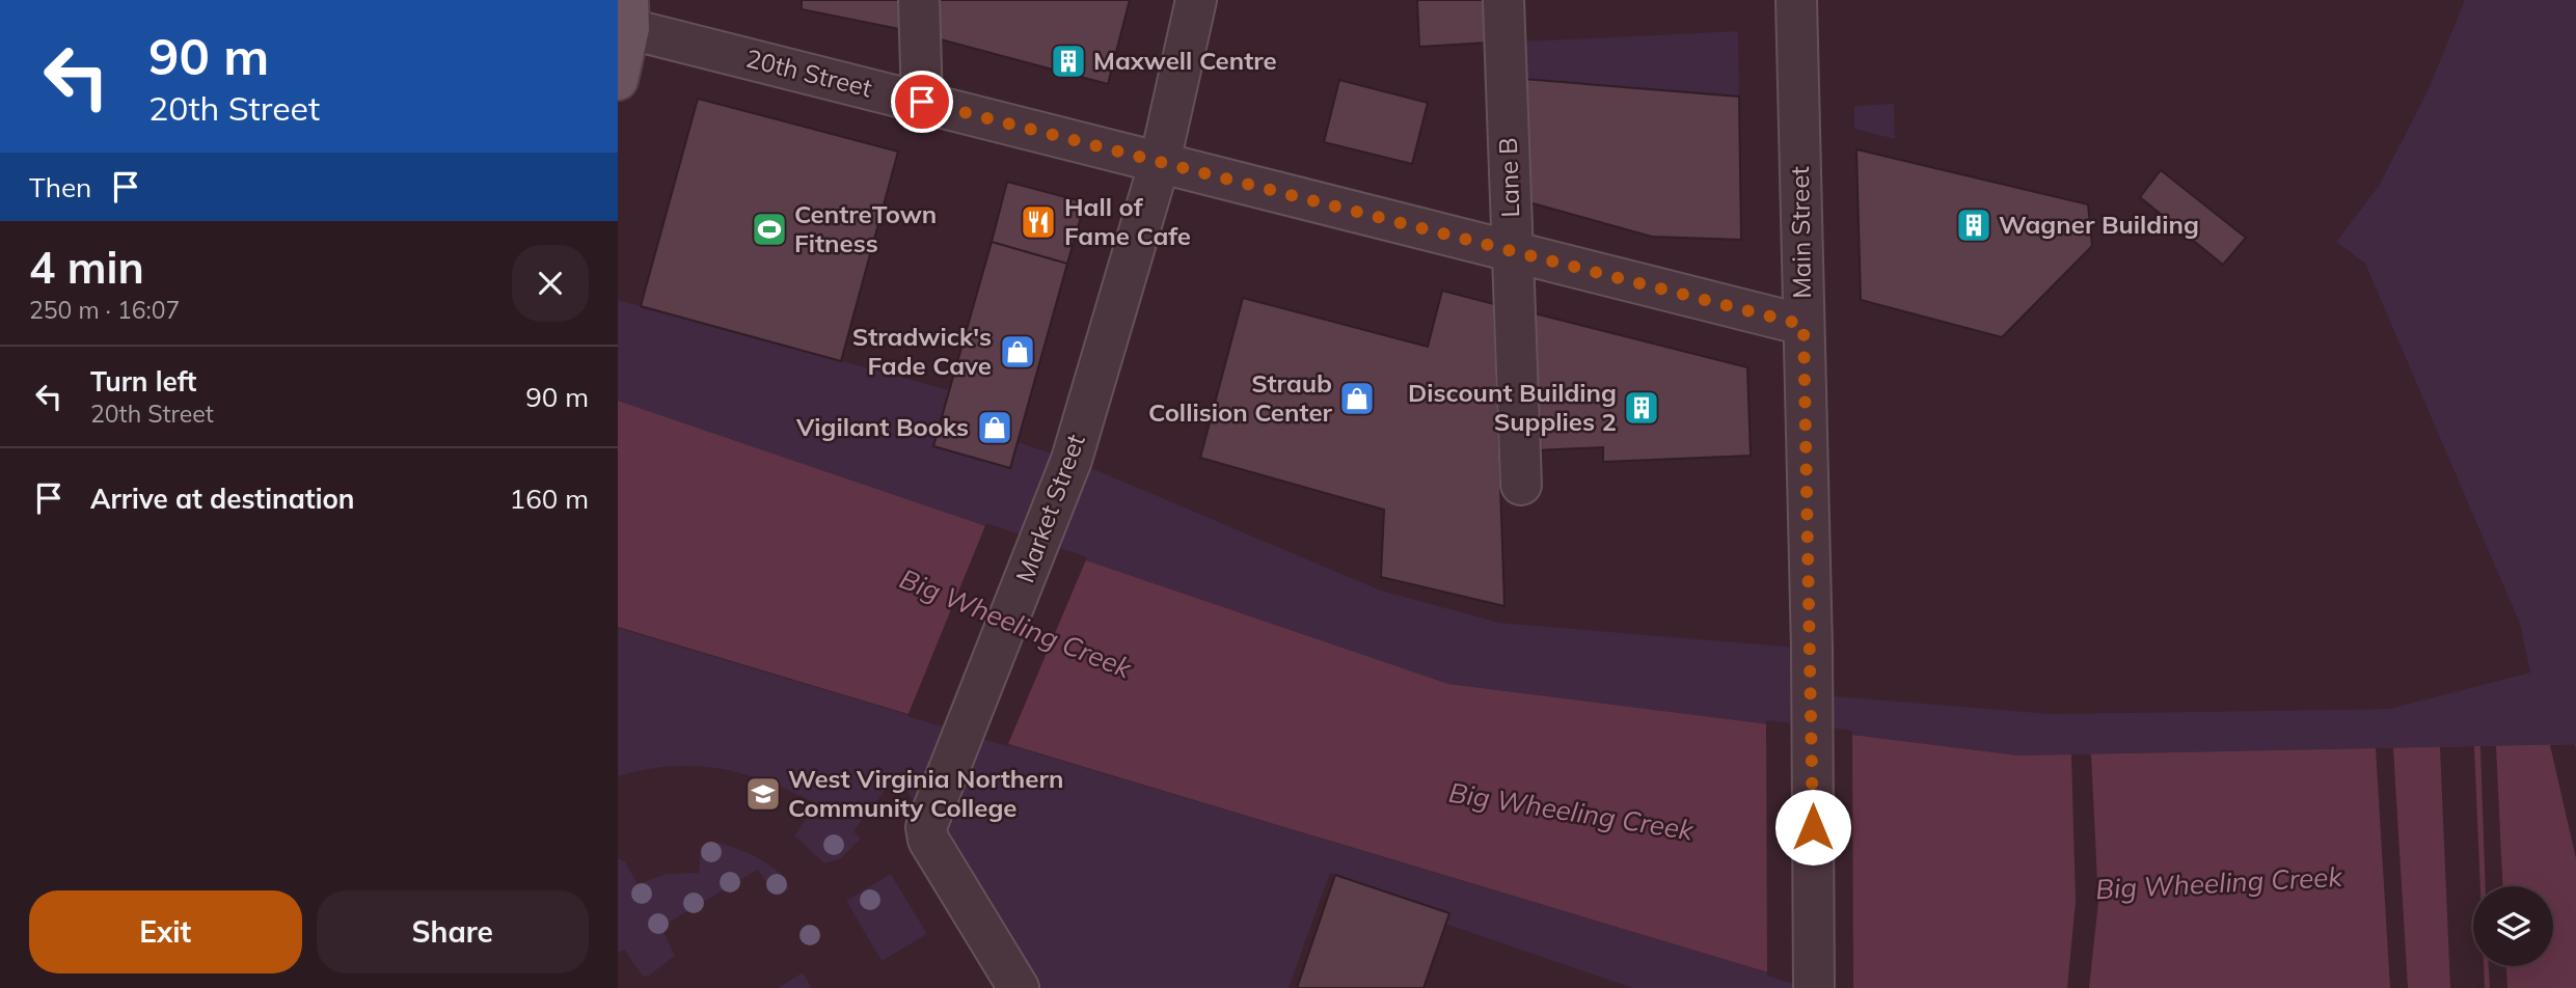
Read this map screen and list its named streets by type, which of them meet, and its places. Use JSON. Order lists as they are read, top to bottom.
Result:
{
  "streets": {
    "street": [
      "20th Street",
      "Lane B",
      "Main Street",
      "Market Street"
    ]
  },
  "crossings": [
    ["20th Street", "Lane B"],
    ["20th Street", "Main Street"],
    ["20th Street", "Market Street"]
  ],
  "water": ["Big Wheeling Creek"],
  "places": {
    "building": ["Maxwell Centre", "Wagner Building", "Discount Building Supplies 2"],
    "restaurant": ["Hall of Fame Cafe"],
    "sports": ["CentreTown Fitness"],
    "shop": ["Stradwick's Fade Cave", "Straub Collision Center", "Vigilant Books"],
    "school or university": ["West Virginia Northern Community College"]
  },
  "page": {
    "turn": ["90 m", "20th Street"],
    "then": "Then",
    "heading": ["4 min", "250 m · 16:07"],
    "list": [
      {
        "name": "Turn left",
        "note": "20th Street",
        "value": "90 m"
      },
      {
        "name": "Arrive at destination",
        "value": "160 m"
      }
    ],
    "buttons": ["Exit", "Share"]
  }
}
